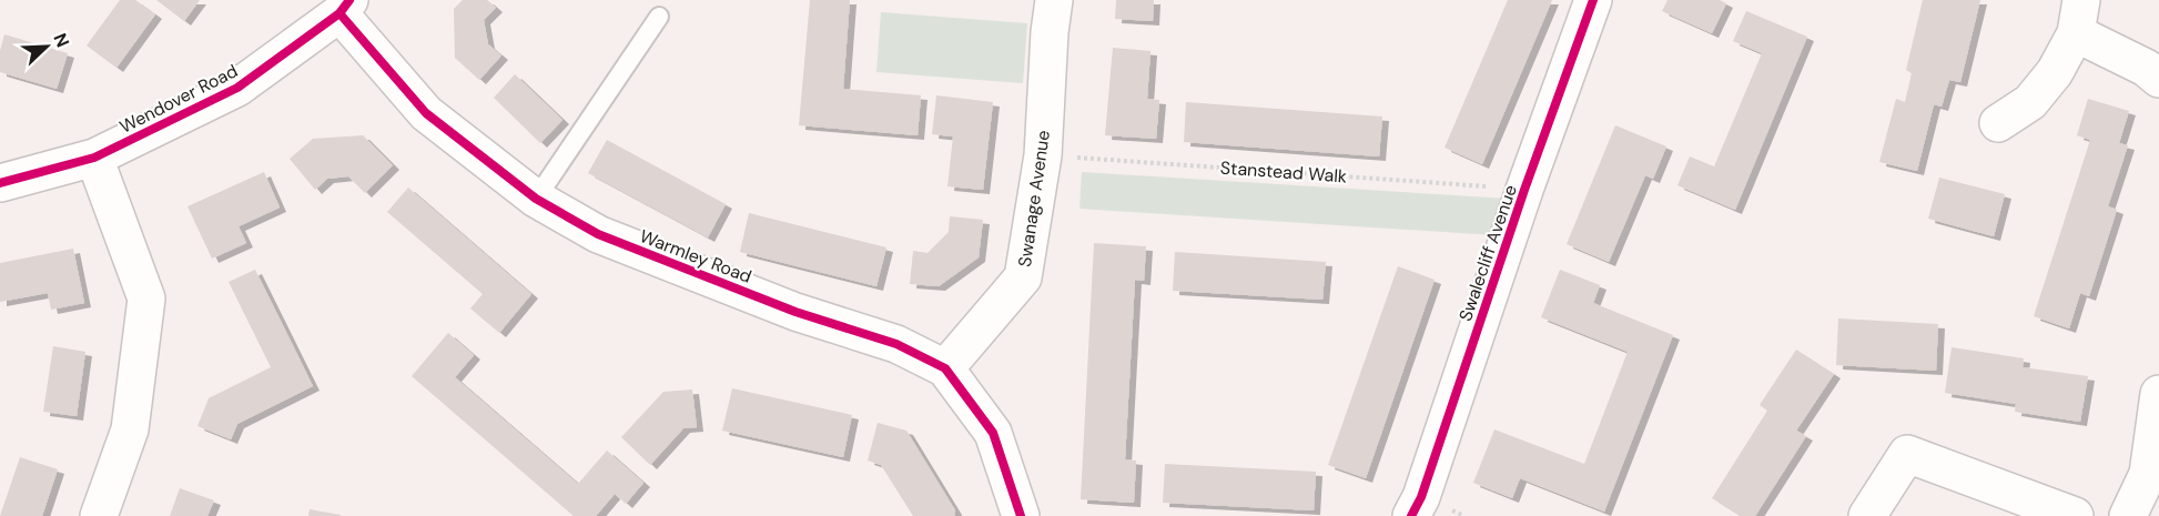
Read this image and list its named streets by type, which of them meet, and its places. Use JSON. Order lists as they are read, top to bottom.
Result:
{
  "streets": {
    "street": [
      "Wendover Road",
      "Swanage Avenue",
      "Swalecliff Avenue",
      "Warmley Road"
    ],
    "path": ["Stanstead Walk"]
  },
  "crossings": [
    ["Wendover Road", "Warmley Road"],
    ["Stanstead Walk", "Swanage Avenue"],
    ["Stanstead Walk", "Swalecliff Avenue"],
    ["Swanage Avenue", "Warmley Road"]
  ],
  "north": "top right"
}
